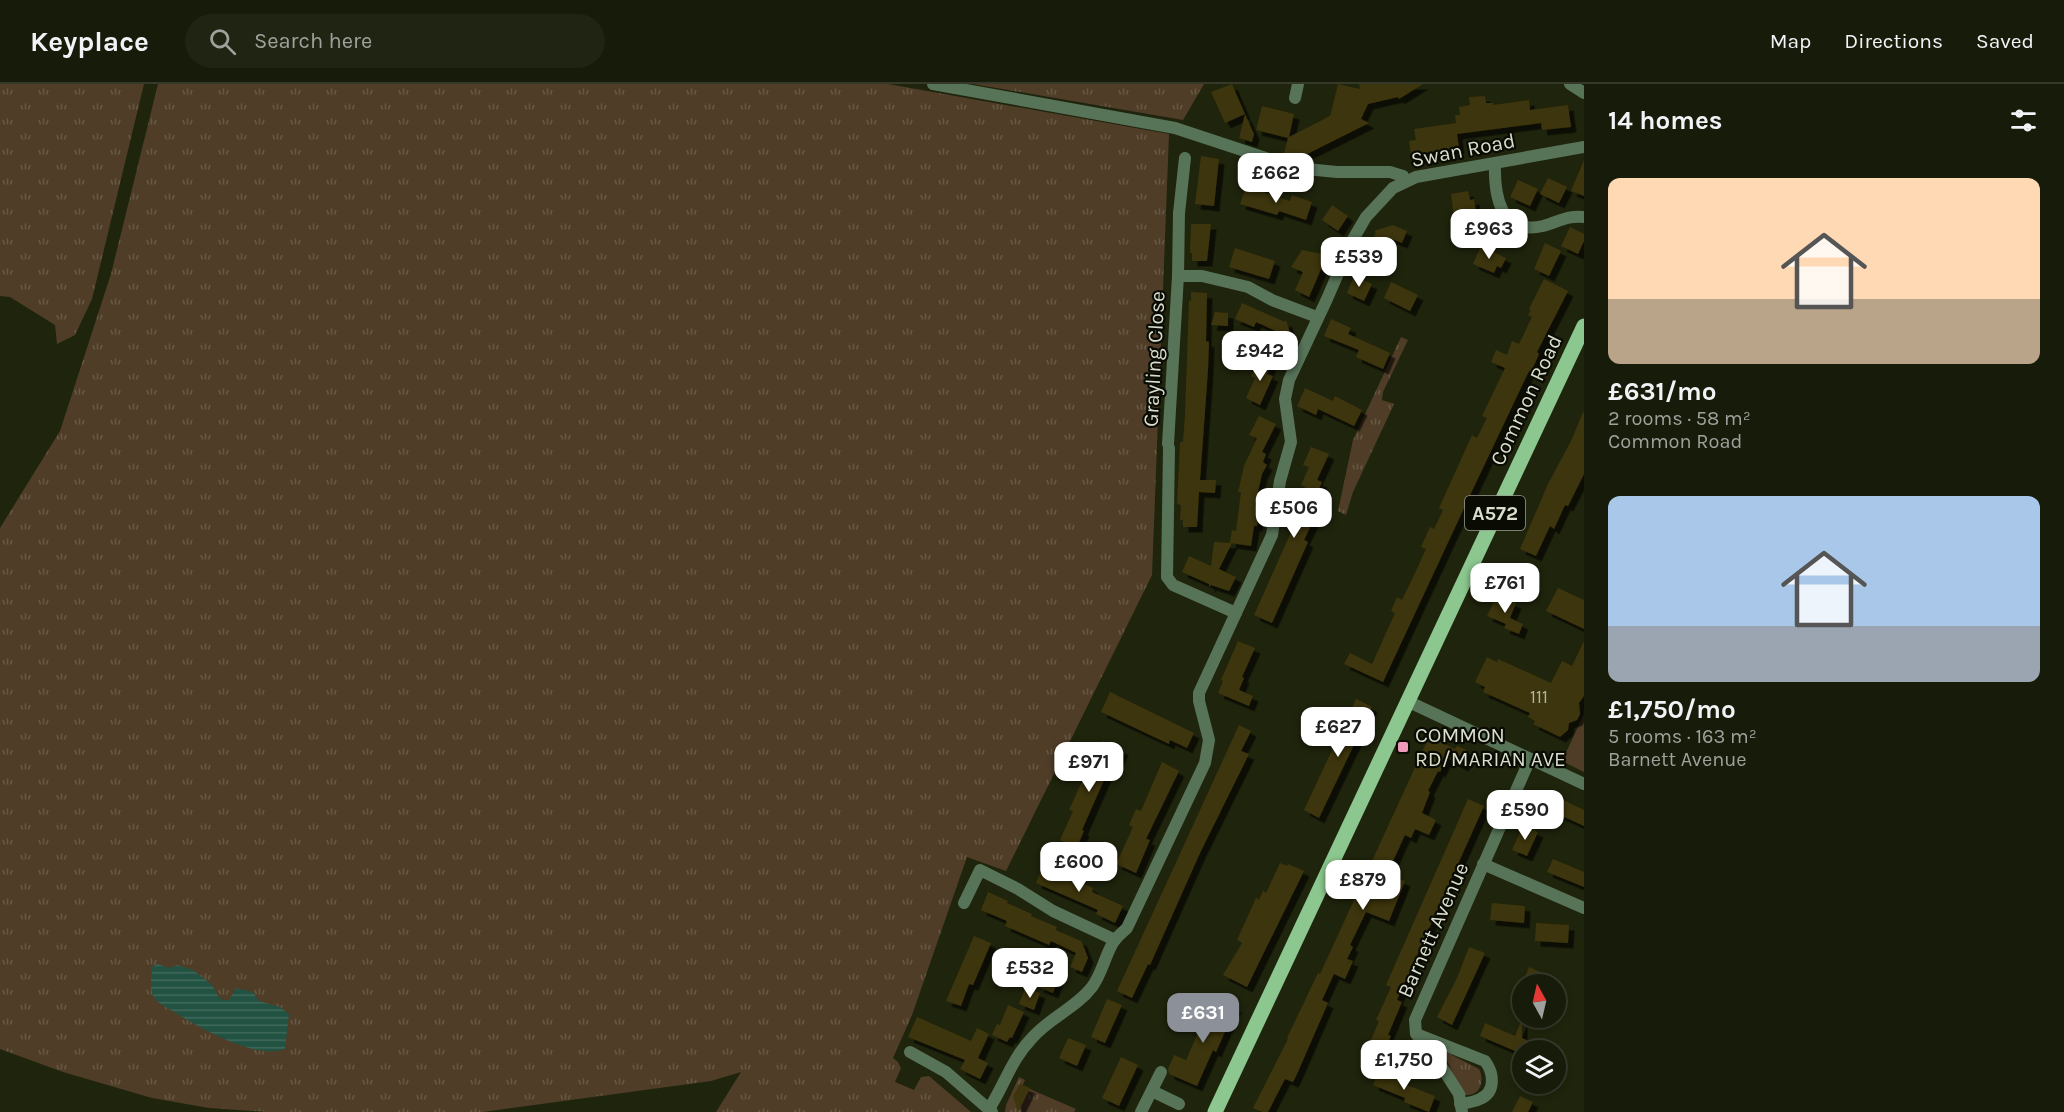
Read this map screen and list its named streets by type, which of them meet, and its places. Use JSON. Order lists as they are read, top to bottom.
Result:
{
  "streets": {
    "main road": ["Common Road", "A572"],
    "street": ["Swan Road", "Grayling Close", "Barnett Avenue"]
  },
  "places": {
    "transit": ["COMMON RD/MARIAN AVE"]
  },
  "house_numbers": ["111"],
  "north": "top",
  "page": {
    "header": "Keyplace",
    "search": "Search here",
    "nav": ["Map", "Directions", "Saved"],
    "heading": "14 homes",
    "price": [
      "£662",
      "£963",
      "£539",
      "£942",
      "£506",
      "£761",
      "£627",
      "£971",
      "£590",
      "£600",
      "£879",
      "£532",
      "£631",
      "£1,750"
    ],
    "list": [
      {
        "name": "£631/mo",
        "note": "2 rooms · 58 m² · Common Road"
      },
      {
        "name": "£1,750/mo",
        "note": "5 rooms · 163 m² · Barnett Avenue"
      }
    ]
  }
}
